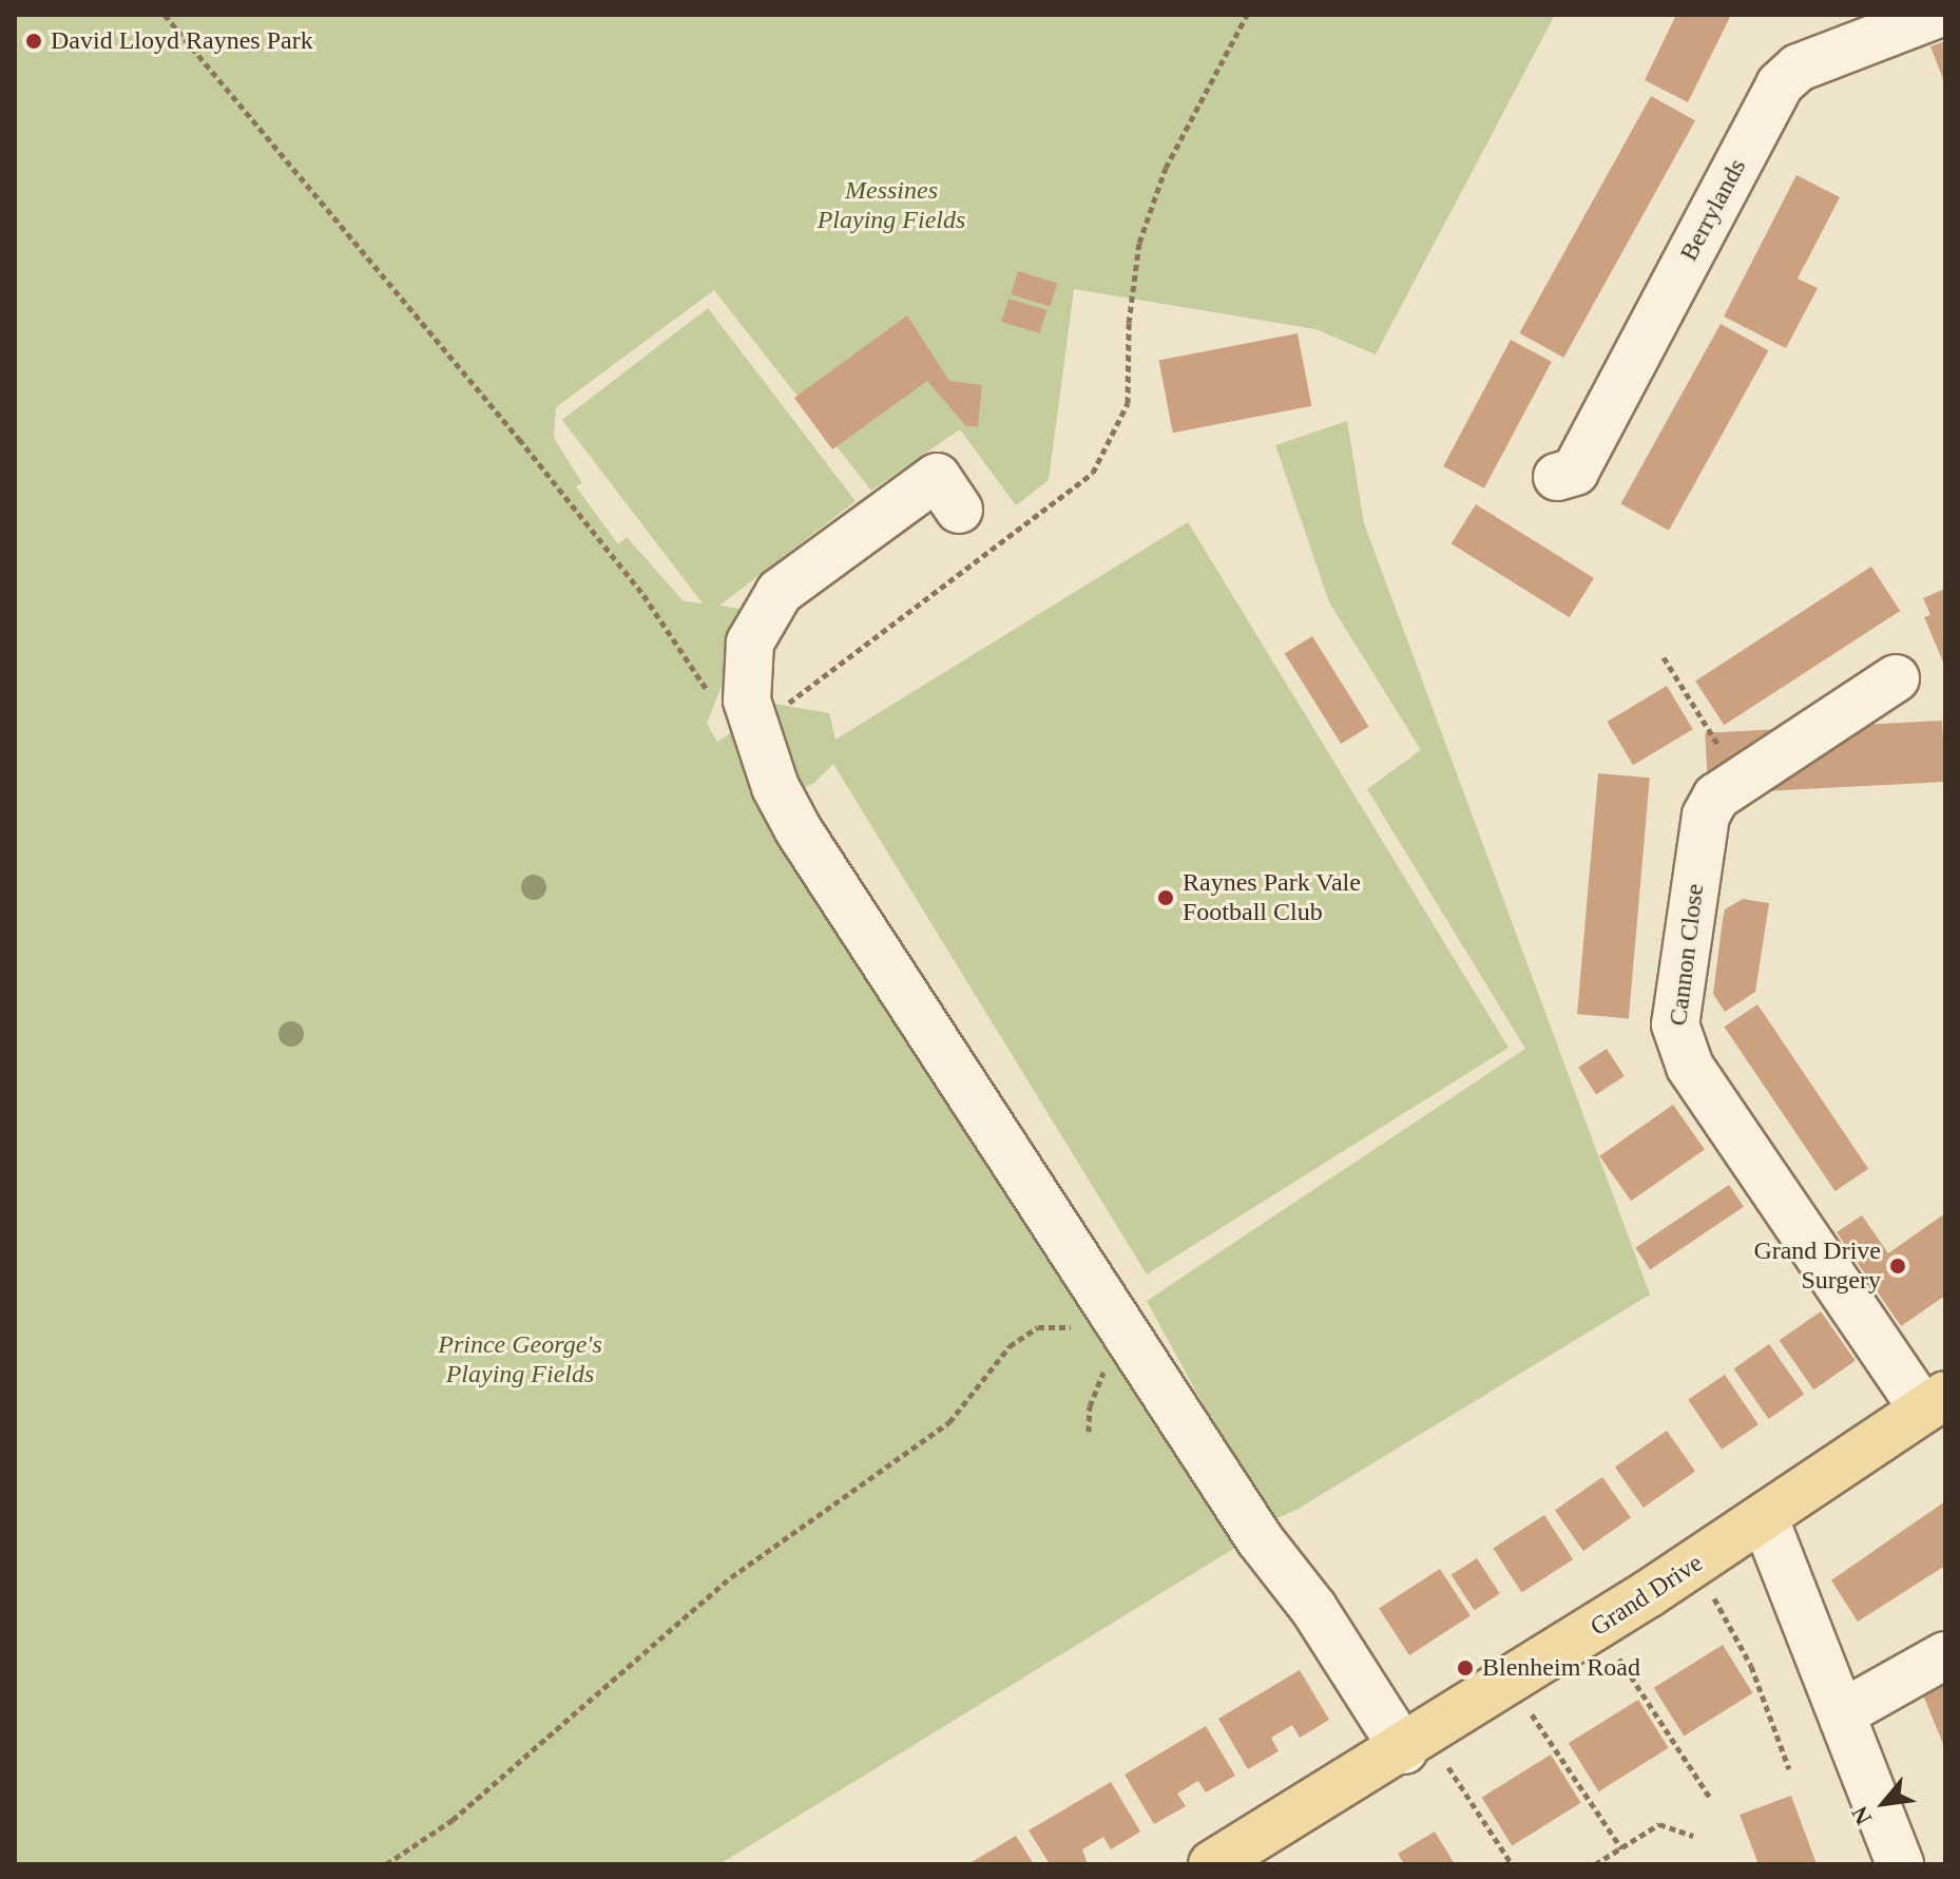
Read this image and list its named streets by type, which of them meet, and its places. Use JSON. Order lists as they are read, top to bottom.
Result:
{
  "streets": {
    "main road": ["Grand Drive"],
    "street": ["Berrylands", "Cannon Close"]
  },
  "crossings": [
    ["Cannon Close", "Grand Drive"]
  ],
  "parks": ["Messines Playing Fields", "Prince George's Playing Fields"],
  "places": [
    "David Lloyd Raynes Park",
    "Raynes Park Vale Football Club",
    "Grand Drive Surgery",
    "Blenheim Road"
  ],
  "north": "bottom left"
}
